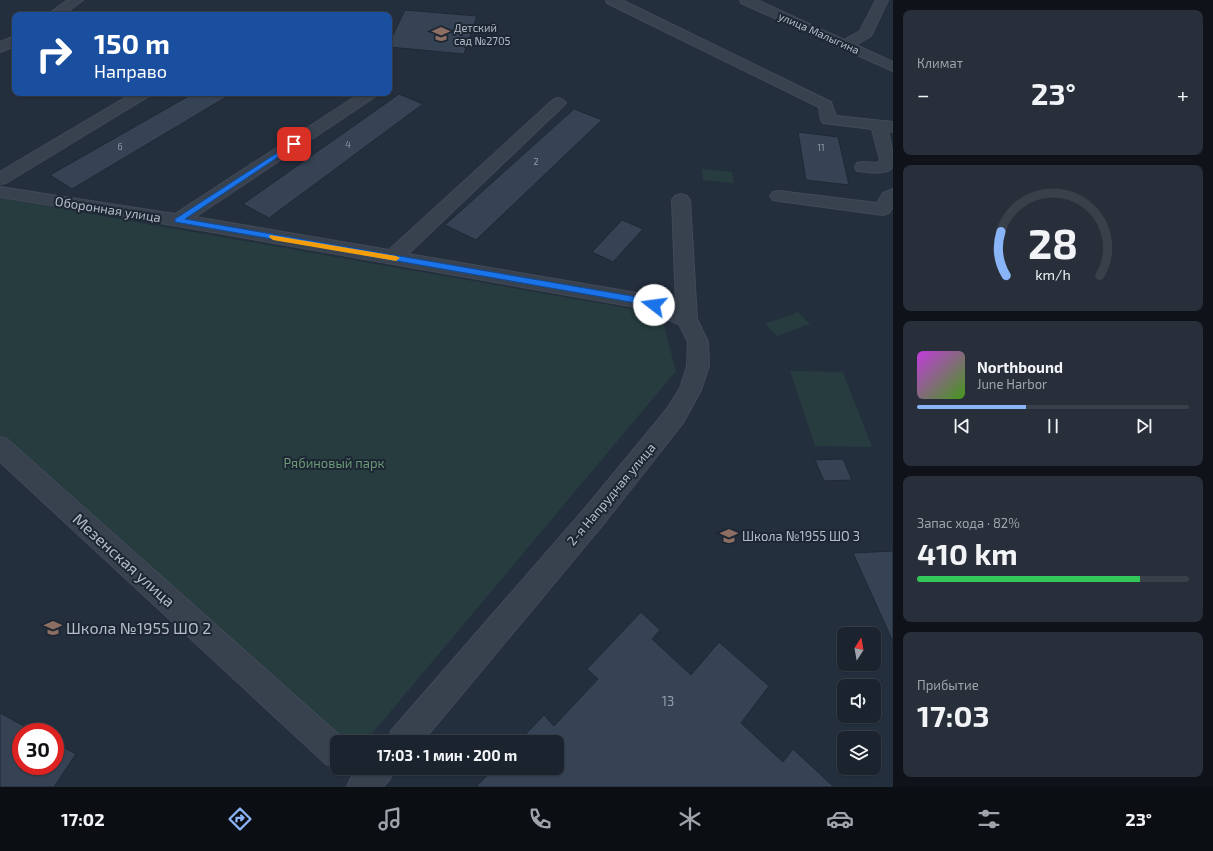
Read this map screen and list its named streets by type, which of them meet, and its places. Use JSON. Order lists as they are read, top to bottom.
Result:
{
  "streets": {
    "street": [
      "улица Малыгина",
      "Оборонная улица",
      "2-я Напрудная улица",
      "Мезенская улица"
    ]
  },
  "crossings": [
    ["Оборонная улица", "2-я Напрудная улица"]
  ],
  "parks": ["Рябиновый парк"],
  "places": {
    "school or university": ["Детский сад №2705", "Школа №1955 ШО 3", "Школа №1955 ШО 2"]
  },
  "house_numbers": [
    "4",
    "6",
    "11",
    "2",
    "13"
  ],
  "north": "top",
  "page": {
    "tile": [
      "Климат",
      ["Запас хода · 82%", "410 km"],
      ["Прибытие", "17:03"]
    ],
    "turn": ["150 m", "Направо"],
    "heat": ["−", "23°", "+"],
    "song": ["Northbound", "June Harbor"],
    "limit": "30",
    "trip": "17:03 · 1 мин · 200 m",
    "tabs": ["17:02", "23°"],
    "gauge": ["28", "km/h"]
  }
}
